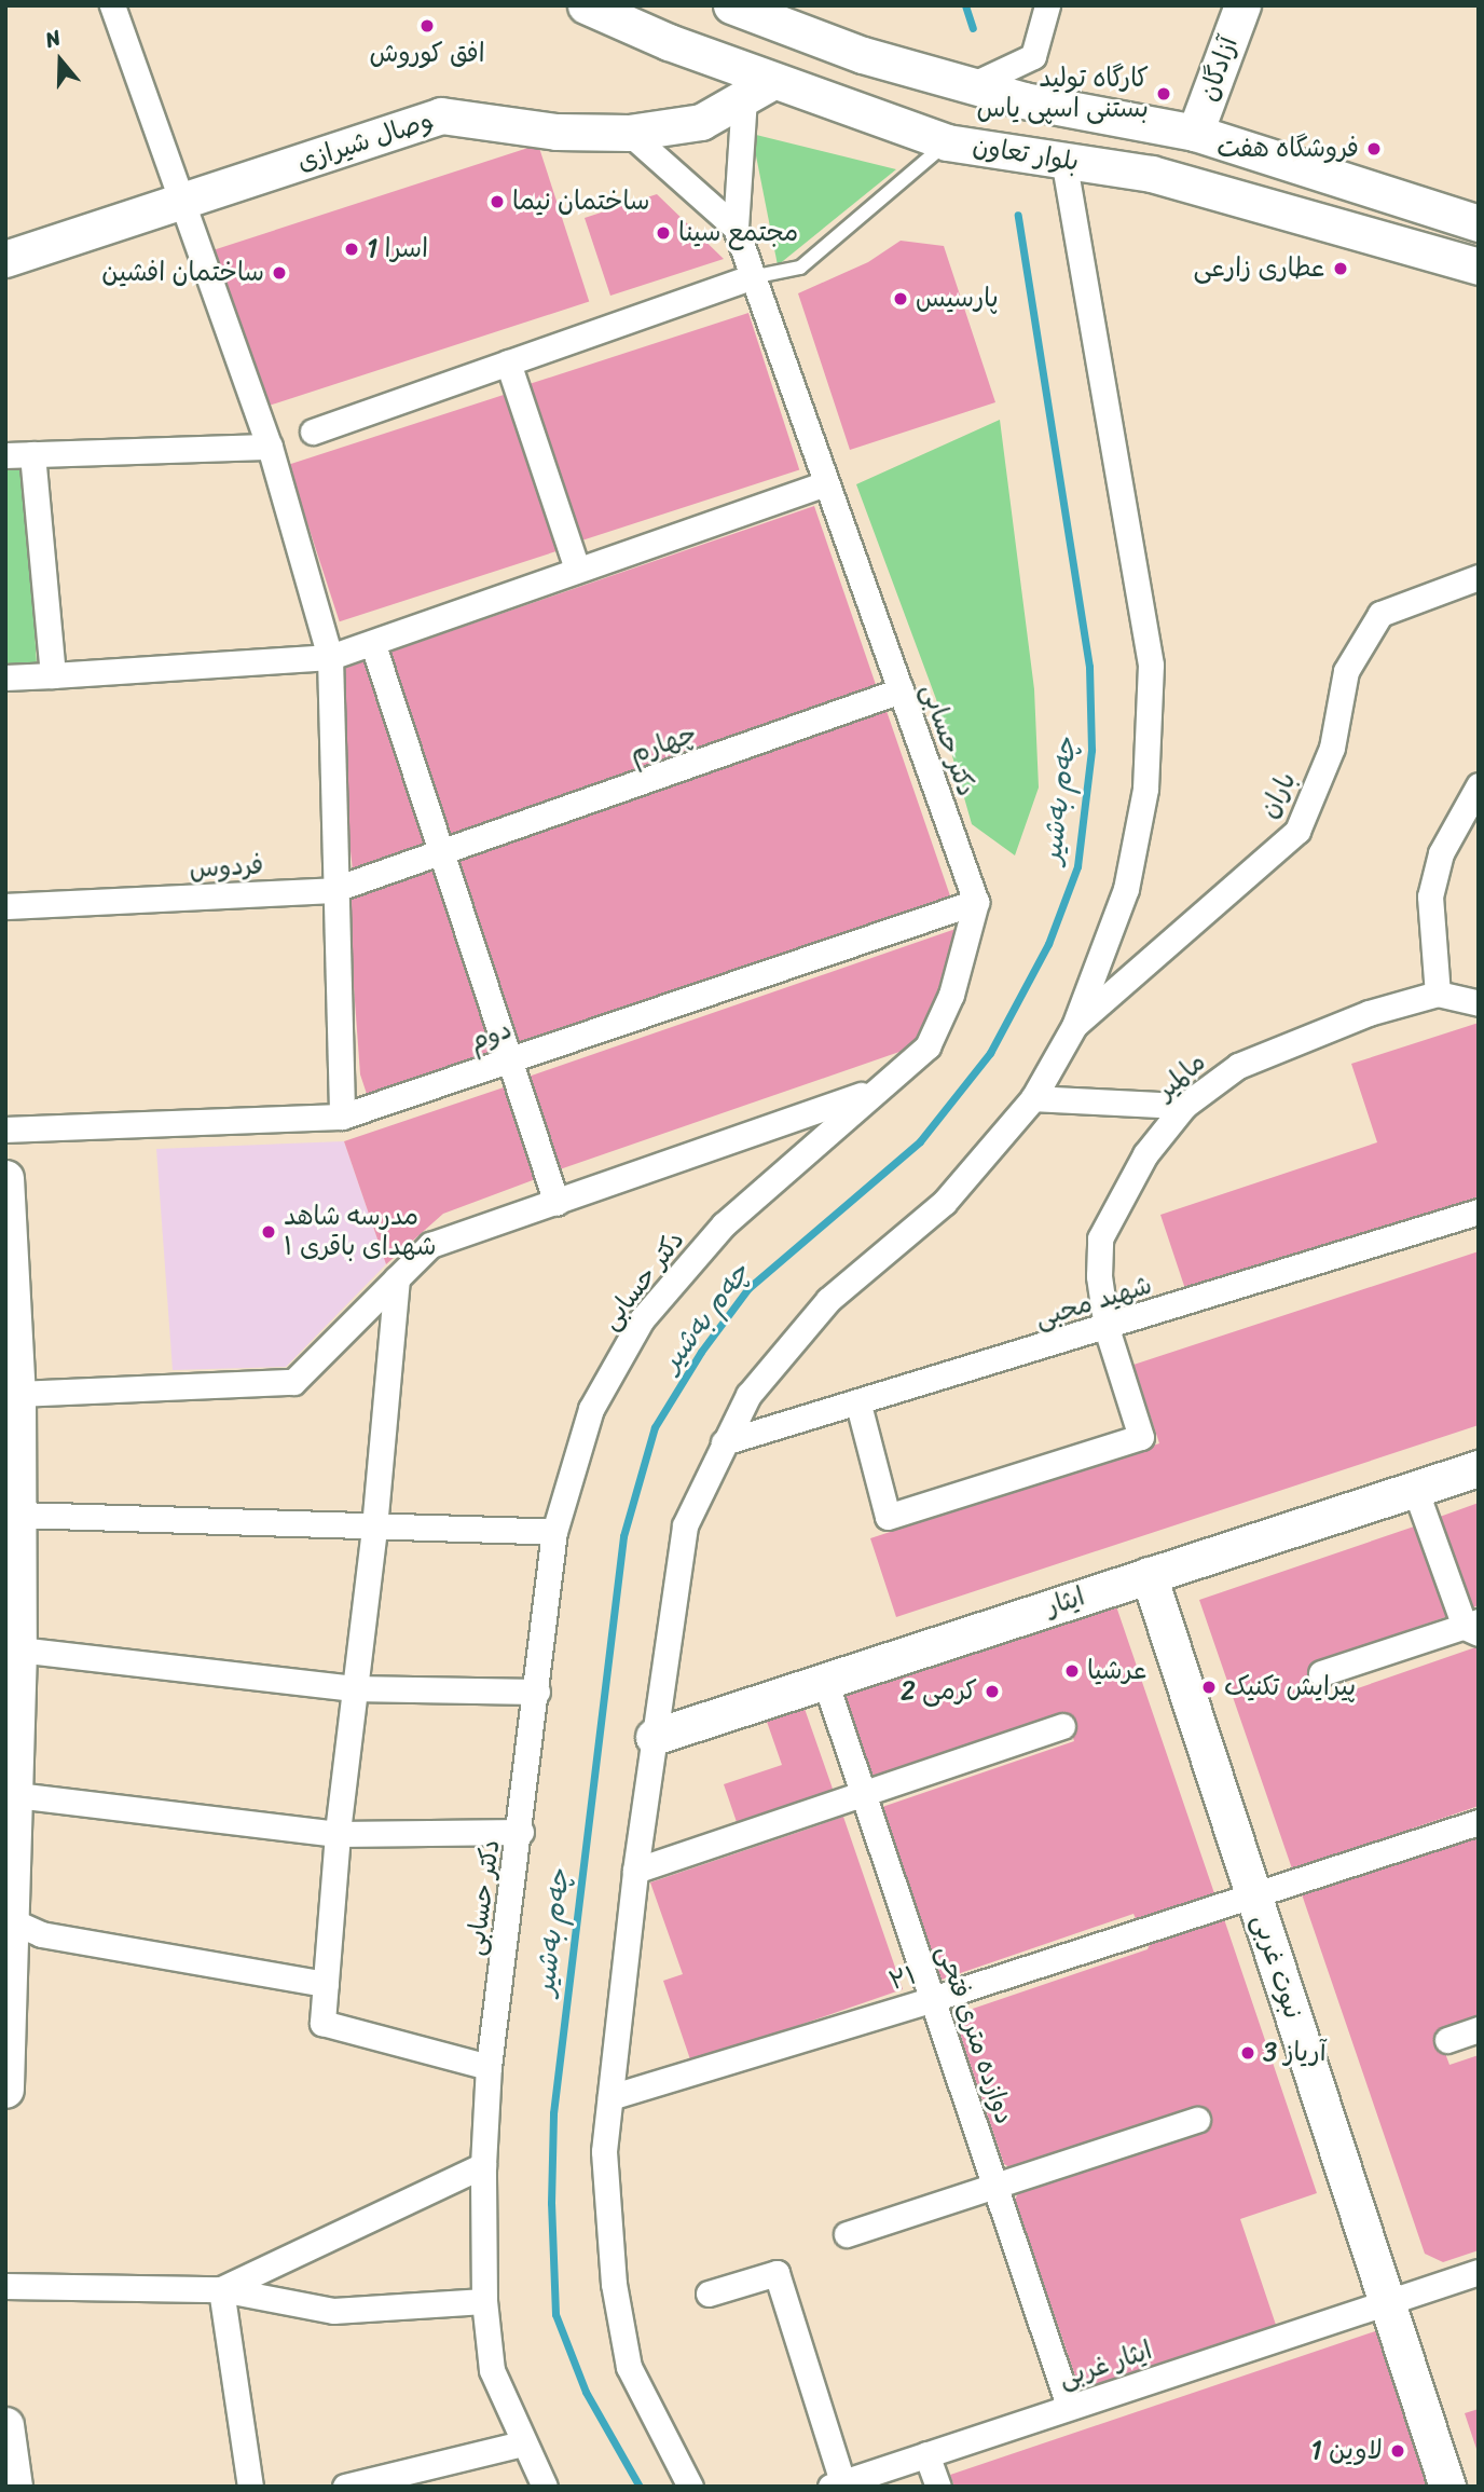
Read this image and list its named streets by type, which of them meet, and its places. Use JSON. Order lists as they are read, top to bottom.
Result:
{
  "streets": {
    "street": [
      "آزادگان",
      "وصال شیرازی",
      "بلوار تعاون",
      "دکتر حسابی",
      "چهارم",
      "باران",
      "فردوس",
      "دوم",
      "مالمیر",
      "شهید محبی",
      "ایثار",
      "نبوت غربی",
      "۲۱",
      "دوازده متری فتحی",
      "ایثار غربی"
    ]
  },
  "crossings": [
    ["آزادگان", "بلوار تعاون"],
    ["وصال شیرازی", "بلوار تعاون"],
    ["دکتر حسابی", "چهارم"],
    ["دکتر حسابی", "دوم"],
    ["چهارم", "فردوس"],
    ["مالمیر", "شهید محبی"],
    ["ایثار", "نبوت غربی"],
    ["ایثار", "دوازده متری فتحی"],
    ["نبوت غربی", "۲۱"],
    ["نبوت غربی", "ایثار غربی"],
    ["۲۱", "دوازده متری فتحی"],
    ["دوازده متری فتحی", "ایثار غربی"]
  ],
  "water": ["چەم بەشیر"],
  "places": [
    "افق کوروش",
    "کارگاه تولید بستنی اسپی یاس",
    "فروشگاه هفت",
    "ساختمان نیما",
    "مجتمع سینا",
    "اسرا 1",
    "عطاری زارعی",
    "ساختمان افشین",
    "پارسیس",
    "مدرسه شاهد شهدای باقری ۱",
    "عرشیا",
    "پیرایش تکنیک",
    "کرمی 2",
    "آریاز 3",
    "لاوین 1"
  ],
  "north": "top"
}
